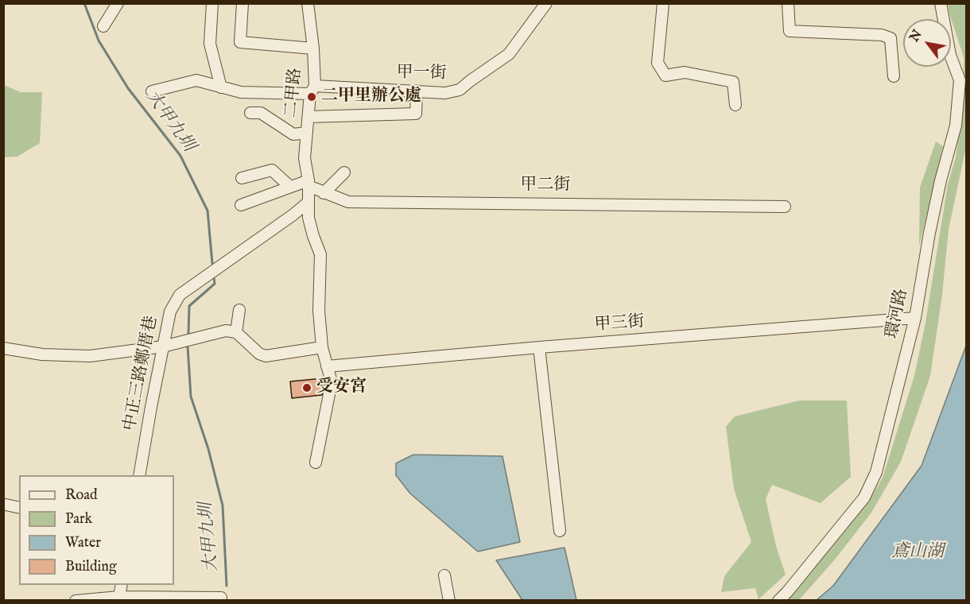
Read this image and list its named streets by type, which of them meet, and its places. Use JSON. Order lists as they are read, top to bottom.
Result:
{
  "streets": {
    "street": [
      "甲一街",
      "二甲路",
      "甲二街",
      "環河路",
      "甲三街",
      "中正三路鄭厝巷"
    ]
  },
  "crossings": [
    ["甲一街", "二甲路"],
    ["二甲路", "甲二街"],
    ["環河路", "甲三街"]
  ],
  "water": ["大甲九圳", "鳶山湖"],
  "places": ["二甲里辦公處", "受安宮"],
  "legend": [
    "Road",
    "Park",
    "Water",
    "Building"
  ],
  "north": "top left"
}
